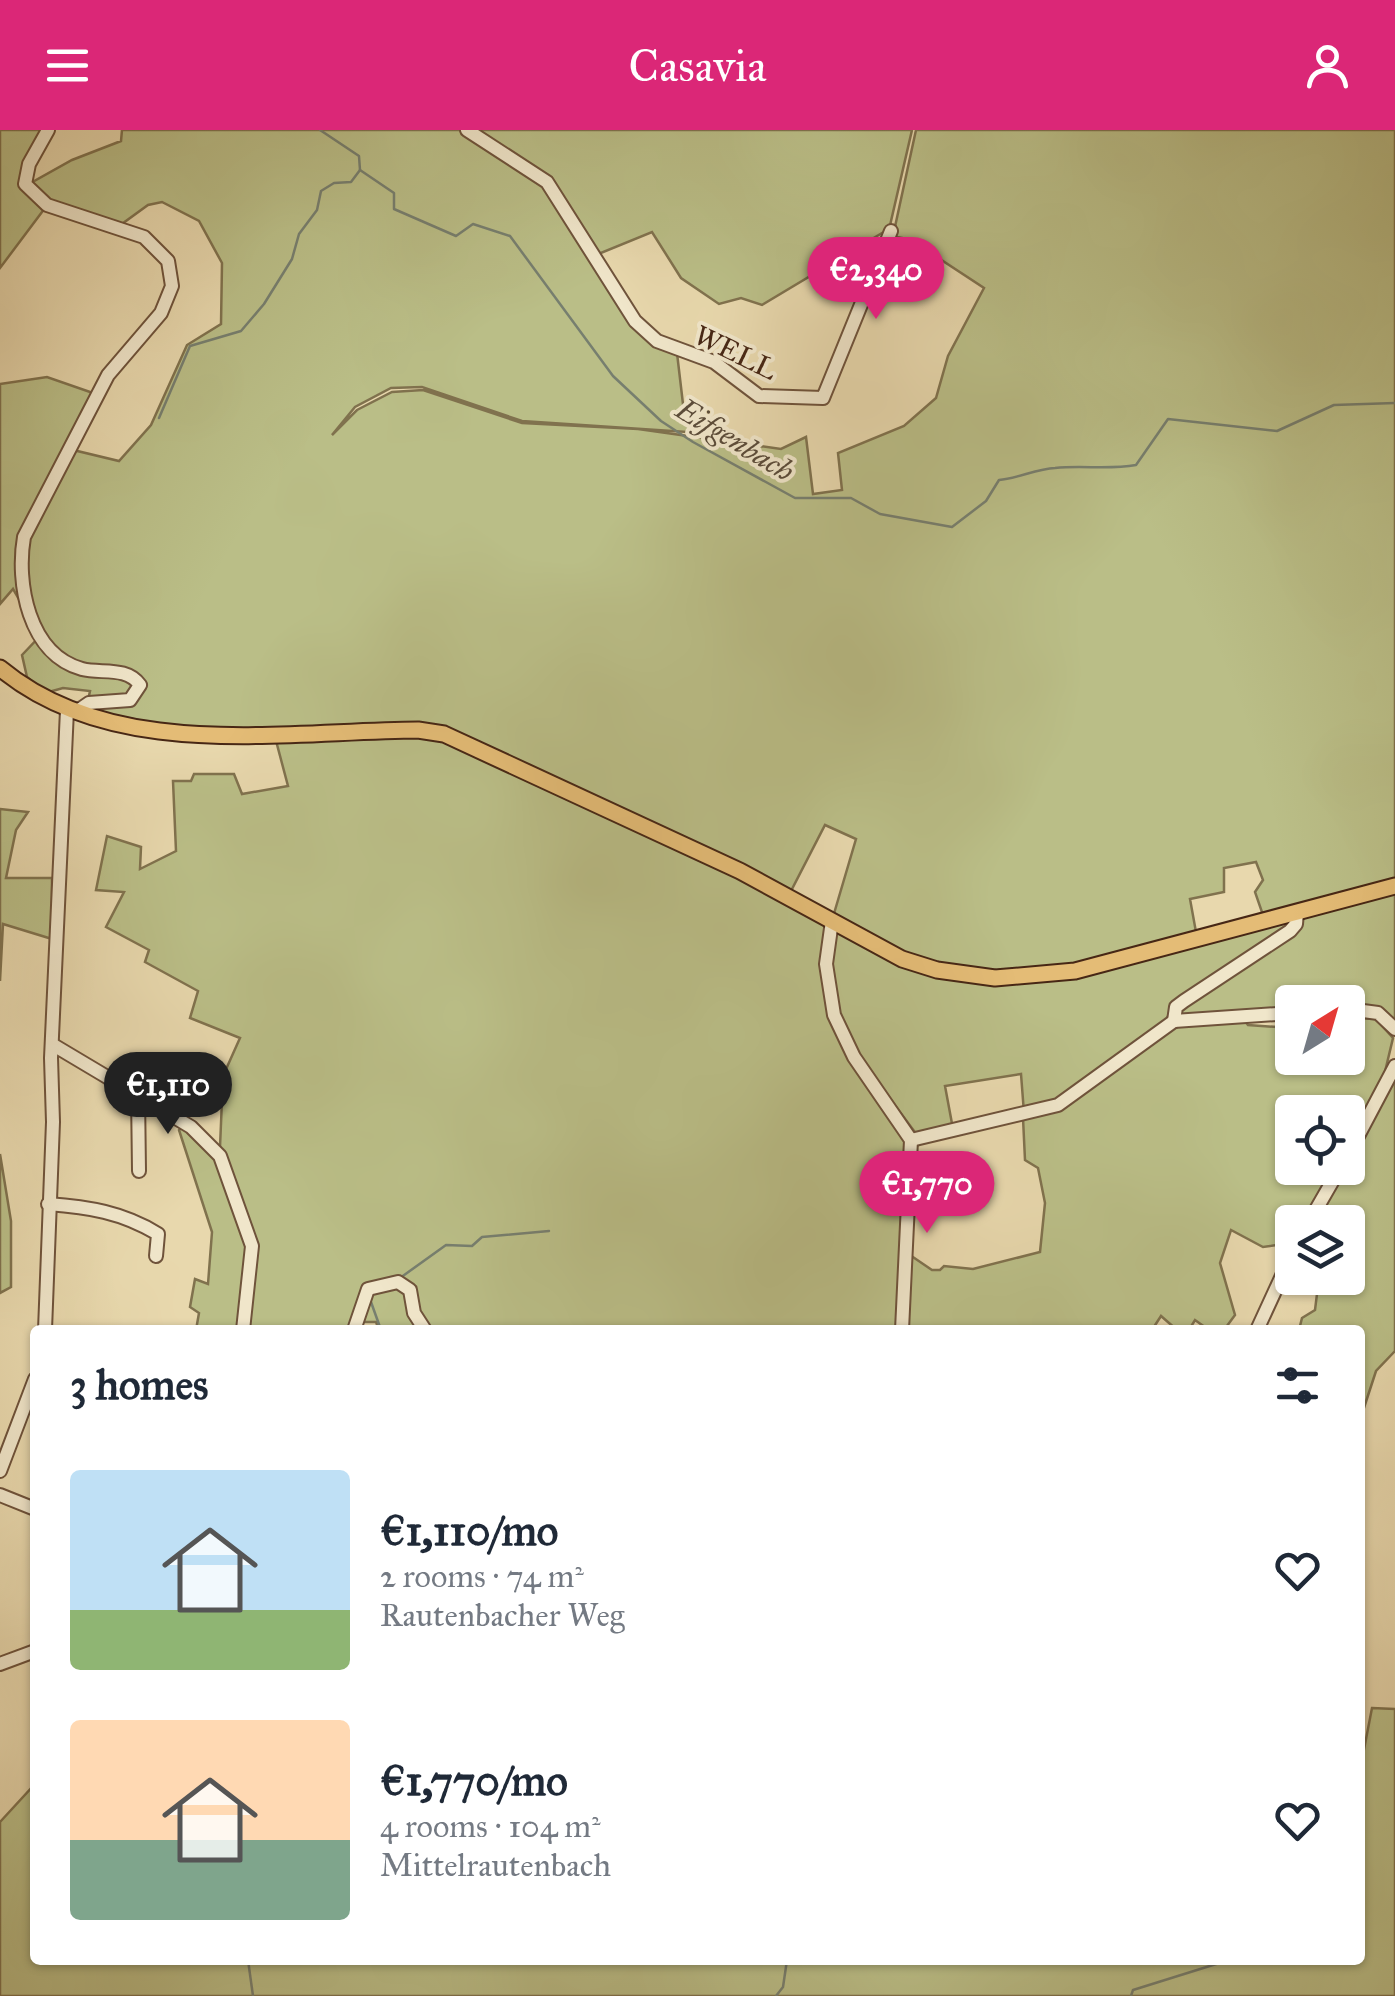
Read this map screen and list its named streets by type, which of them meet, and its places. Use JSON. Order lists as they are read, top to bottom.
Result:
{
  "streets": {
    "street": ["WELL"]
  },
  "water": ["Eifgenbach"],
  "north": "top right",
  "page": {
    "header": "Casavia",
    "price": ["€2,340", "€1,110", "€1,770"],
    "heading": "3 homes",
    "list": [
      {
        "name": "€1,110/mo",
        "note": "2 rooms · 74 m² · Rautenbacher Weg"
      },
      {
        "name": "€1,770/mo",
        "note": "4 rooms · 104 m² · Mittelrautenbach"
      }
    ]
  }
}
